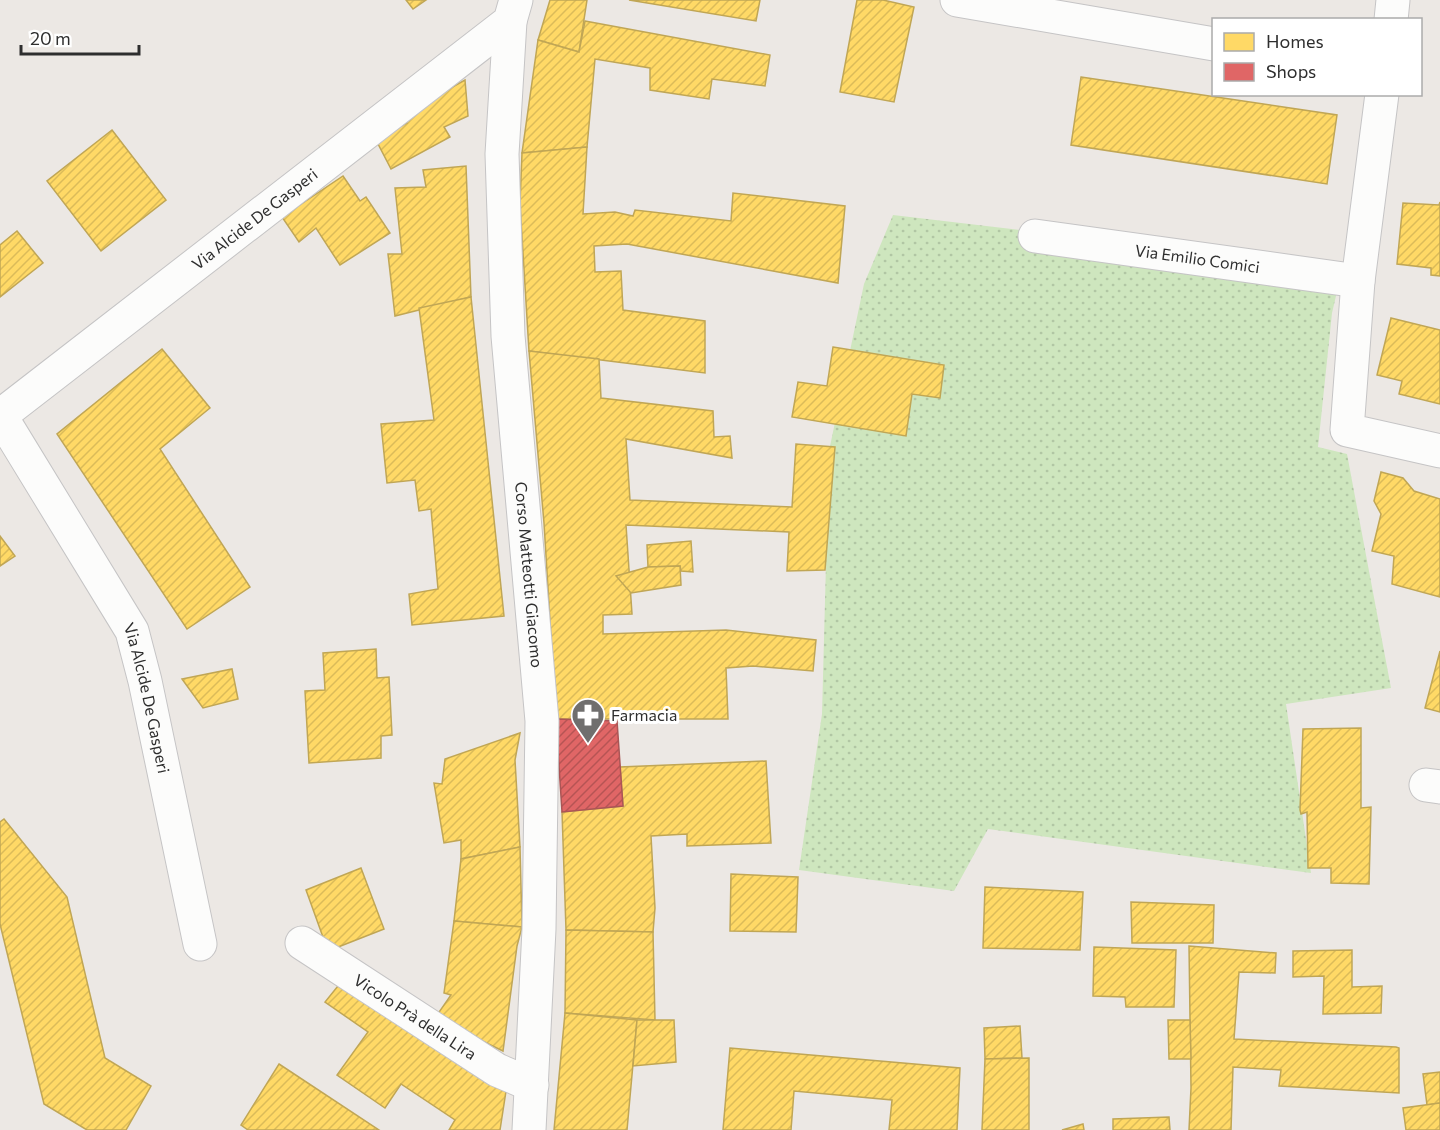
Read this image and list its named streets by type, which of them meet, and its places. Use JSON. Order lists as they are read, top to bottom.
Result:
{
  "streets": {
    "street": [
      "Via Alcide De Gasperi",
      "Via Emilio Comici",
      "Corso Matteotti Giacomo",
      "Vicolo Prà della Lira"
    ]
  },
  "crossings": [
    ["Via Alcide De Gasperi", "Corso Matteotti Giacomo"],
    ["Corso Matteotti Giacomo", "Vicolo Prà della Lira"]
  ],
  "places": {
    "pharmacy": ["Farmacia"]
  },
  "legend": ["Homes", "Shops"],
  "scale_bar": "20 m"
}
